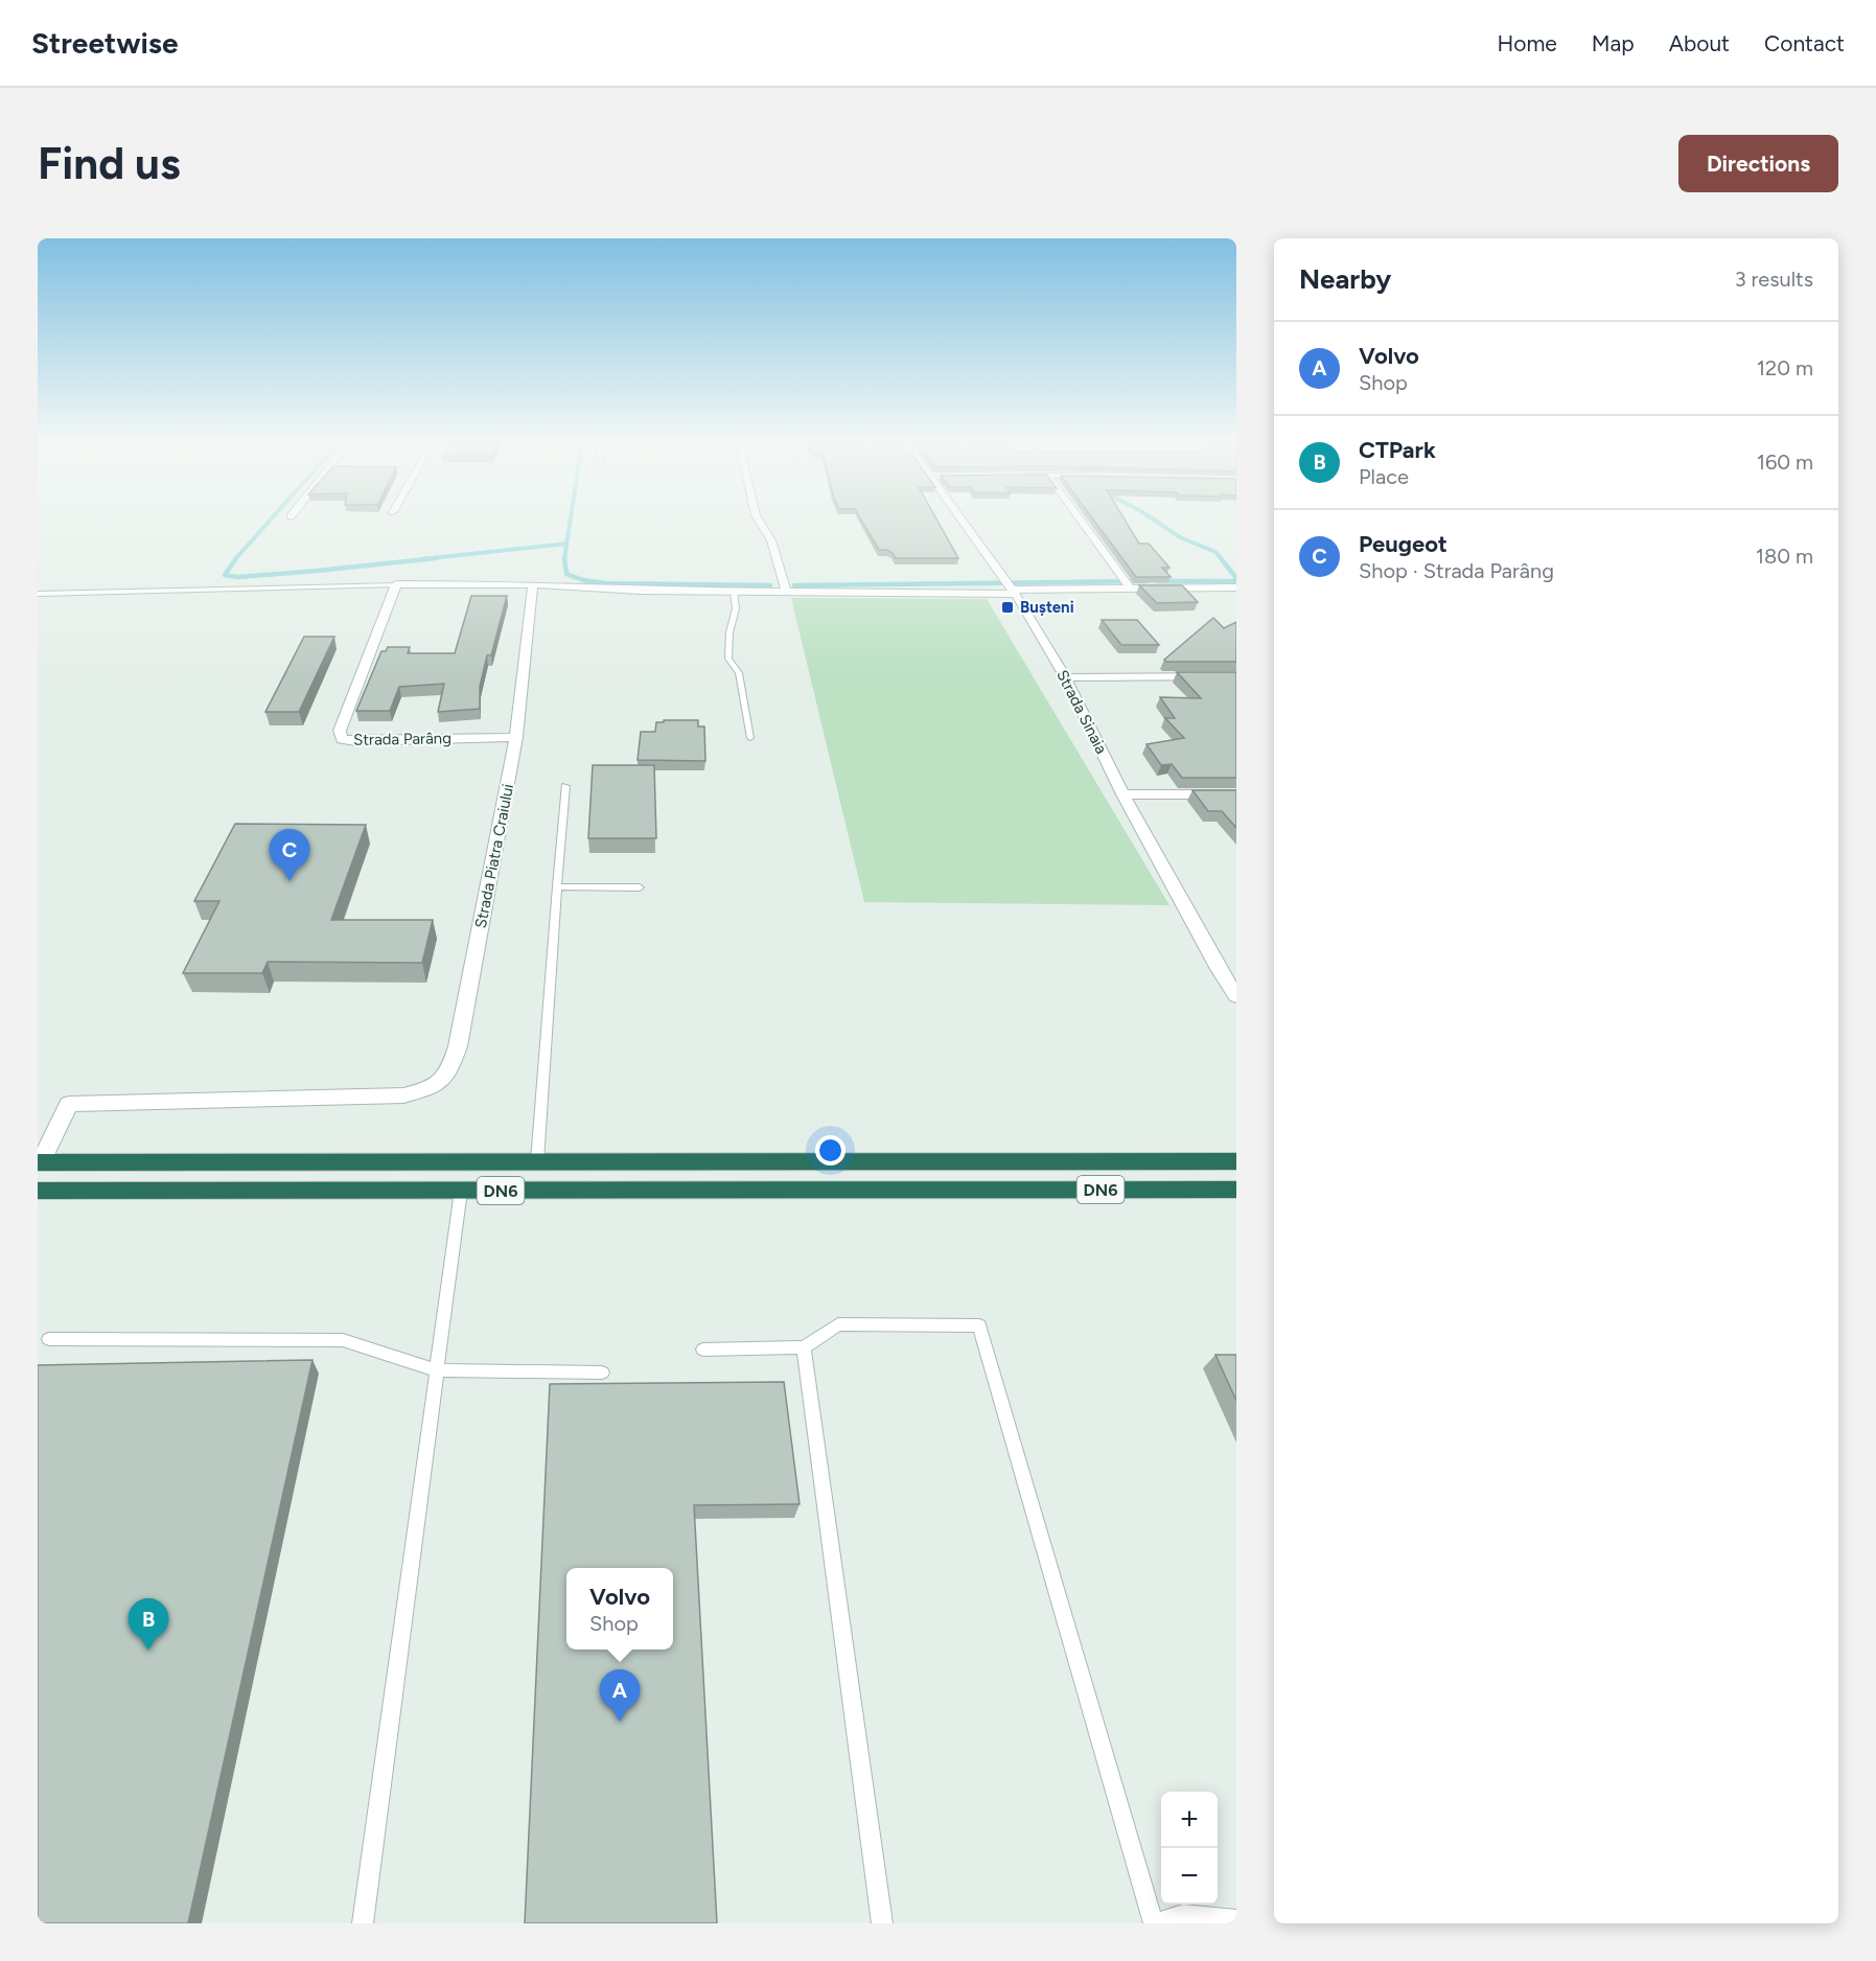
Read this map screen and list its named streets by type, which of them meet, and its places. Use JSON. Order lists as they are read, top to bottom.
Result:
{
  "streets": {
    "highway": ["DN6"],
    "street": ["Strada Sinaia", "Strada Parâng", "Strada Piatra Craiului"]
  },
  "crossings": [
    ["Strada Parâng", "Strada Piatra Craiului"],
    ["Strada Piatra Craiului", "DN6"]
  ],
  "places": {
    "transit": ["Bușteni"]
  },
  "page": {
    "header": "Streetwise",
    "nav": [
      "Home",
      "Map",
      "About",
      "Contact"
    ],
    "buttons": "Directions",
    "title": "Find us",
    "heading": ["Nearby", "3 results"],
    "list": [
      {
        "mark": "A",
        "name": "Volvo",
        "note": "Shop",
        "value": "120 m"
      },
      {
        "mark": "B",
        "name": "CTPark",
        "note": "Place",
        "value": "160 m"
      },
      {
        "mark": "C",
        "name": "Peugeot",
        "note": "Shop · Strada Parâng",
        "value": "180 m"
      }
    ],
    "pins": ["C", "B", "A"],
    "popup": ["Volvo", "Shop"],
    "map_buttons": ["+", "−"]
  }
}
